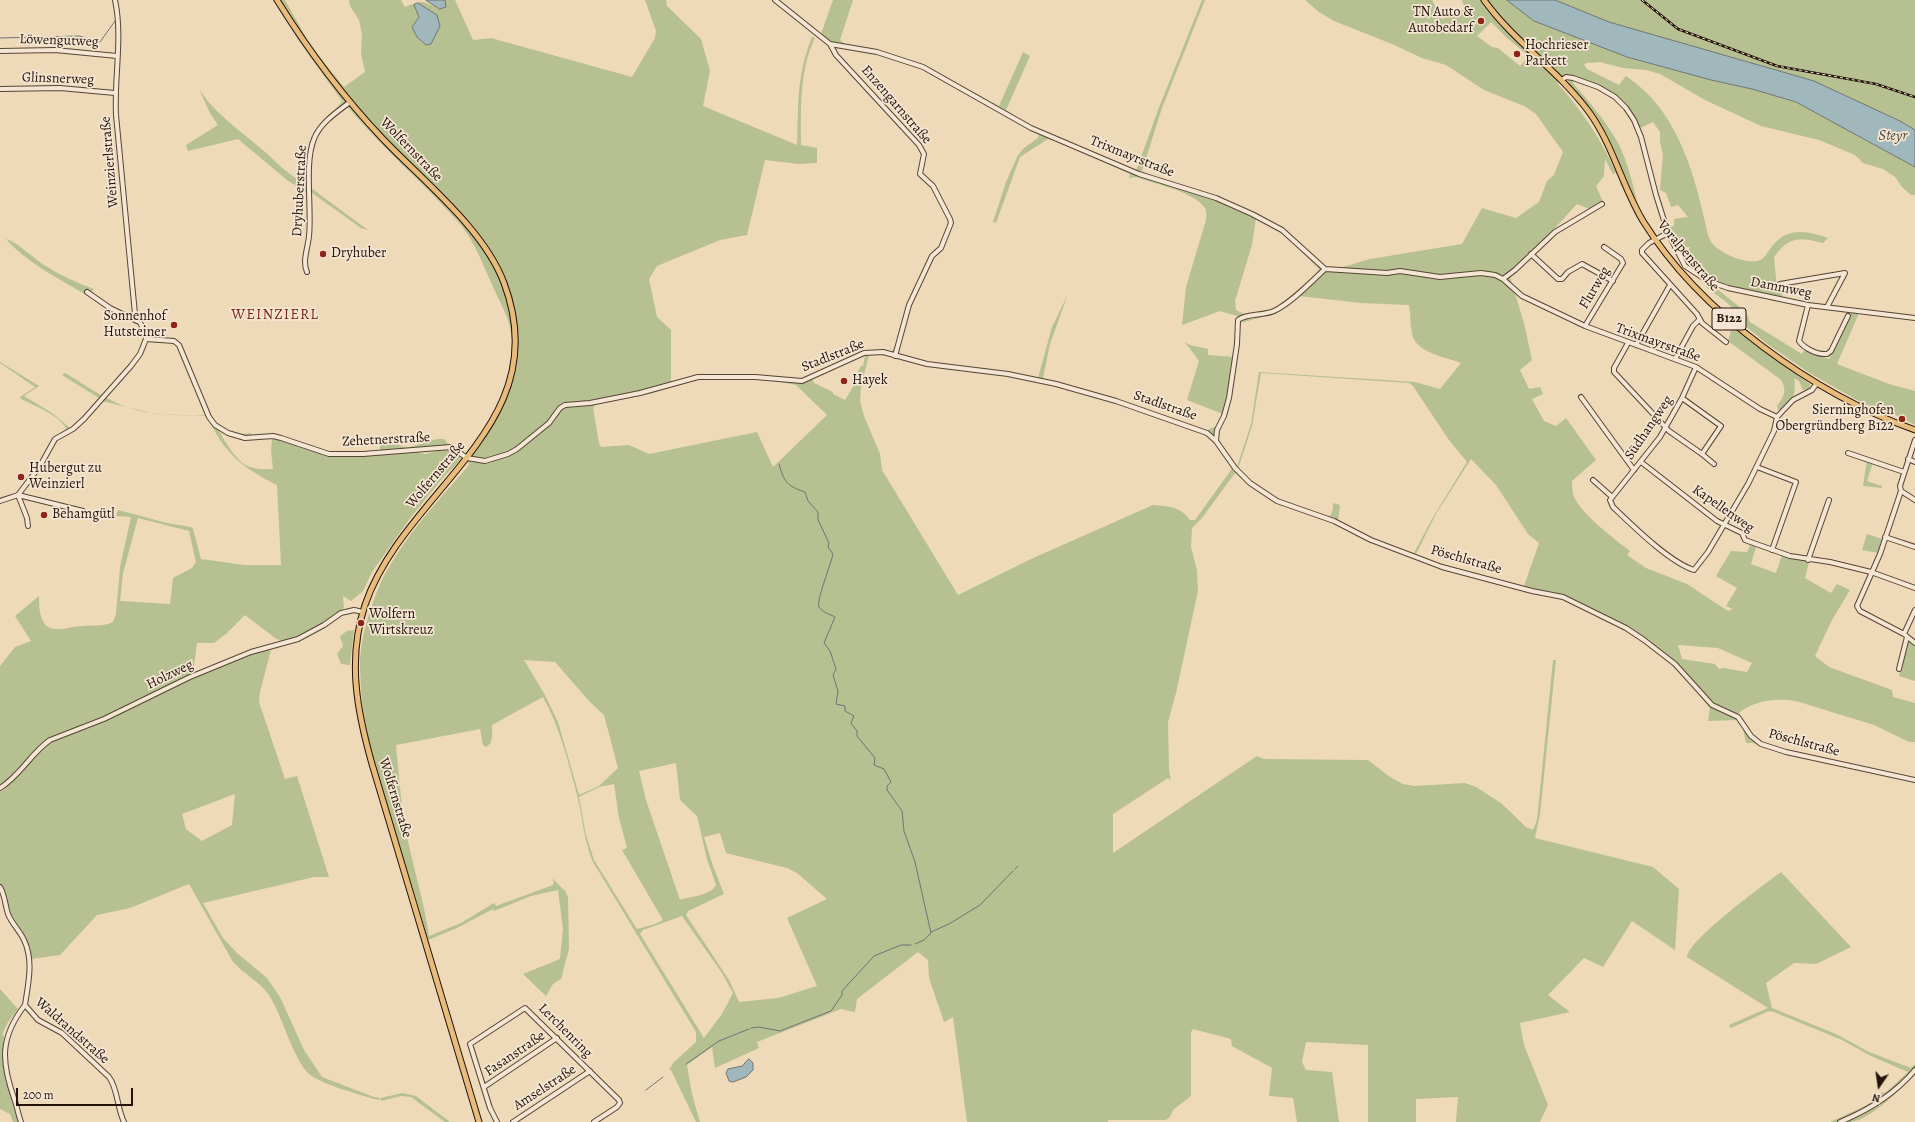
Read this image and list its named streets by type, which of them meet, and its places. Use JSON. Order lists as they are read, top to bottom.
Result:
{
  "streets": {
    "main road": ["Wolfernstraße", "Voralpenstraße", "B122"],
    "street": [
      "Löwengutweg",
      "Glinsnerweg",
      "Enzengarnstraße",
      "Trixmayrstraße",
      "Weinzierlstraße",
      "Dryhuberstraße",
      "Flurweg",
      "Dammweg",
      "Stadlstraße",
      "Südhangweg",
      "Zehetnerstraße",
      "Kapellenweg",
      "Pöschlstraße",
      "Holzweg",
      "Waldrandstraße",
      "Lerchenring",
      "Fasanstraße",
      "Amselstraße"
    ]
  },
  "crossings": [
    ["Löwengutweg", "Weinzierlstraße"],
    ["Glinsnerweg", "Weinzierlstraße"],
    ["Enzengarnstraße", "Trixmayrstraße"],
    ["Enzengarnstraße", "Stadlstraße"],
    ["Wolfernstraße", "Dryhuberstraße"],
    ["Wolfernstraße", "Stadlstraße"],
    ["Wolfernstraße", "Zehetnerstraße"],
    ["Wolfernstraße", "Holzweg"],
    ["Trixmayrstraße", "Flurweg"],
    ["Trixmayrstraße", "Südhangweg"],
    ["Weinzierlstraße", "Zehetnerstraße"],
    ["Voralpenstraße", "Dammweg"],
    ["Stadlstraße", "Zehetnerstraße"],
    ["Stadlstraße", "Pöschlstraße"],
    ["Südhangweg", "Kapellenweg"],
    ["Lerchenring", "Fasanstraße"],
    ["Lerchenring", "Amselstraße"]
  ],
  "districts": ["WEINZIERL"],
  "water": ["Steyr"],
  "places": [
    "TN Auto & Autobedarf",
    "Hochrieser Parkett",
    "Dryhuber",
    "Sonnenhof Hutsteiner",
    "Hayek",
    "Sierninghofen Obergründberg B122",
    "Hubergut zu Weinzierl",
    "Behamgütl",
    "Wolfern Wirtskreuz"
  ],
  "scale_bar": "200 m",
  "north": "bottom"
}
